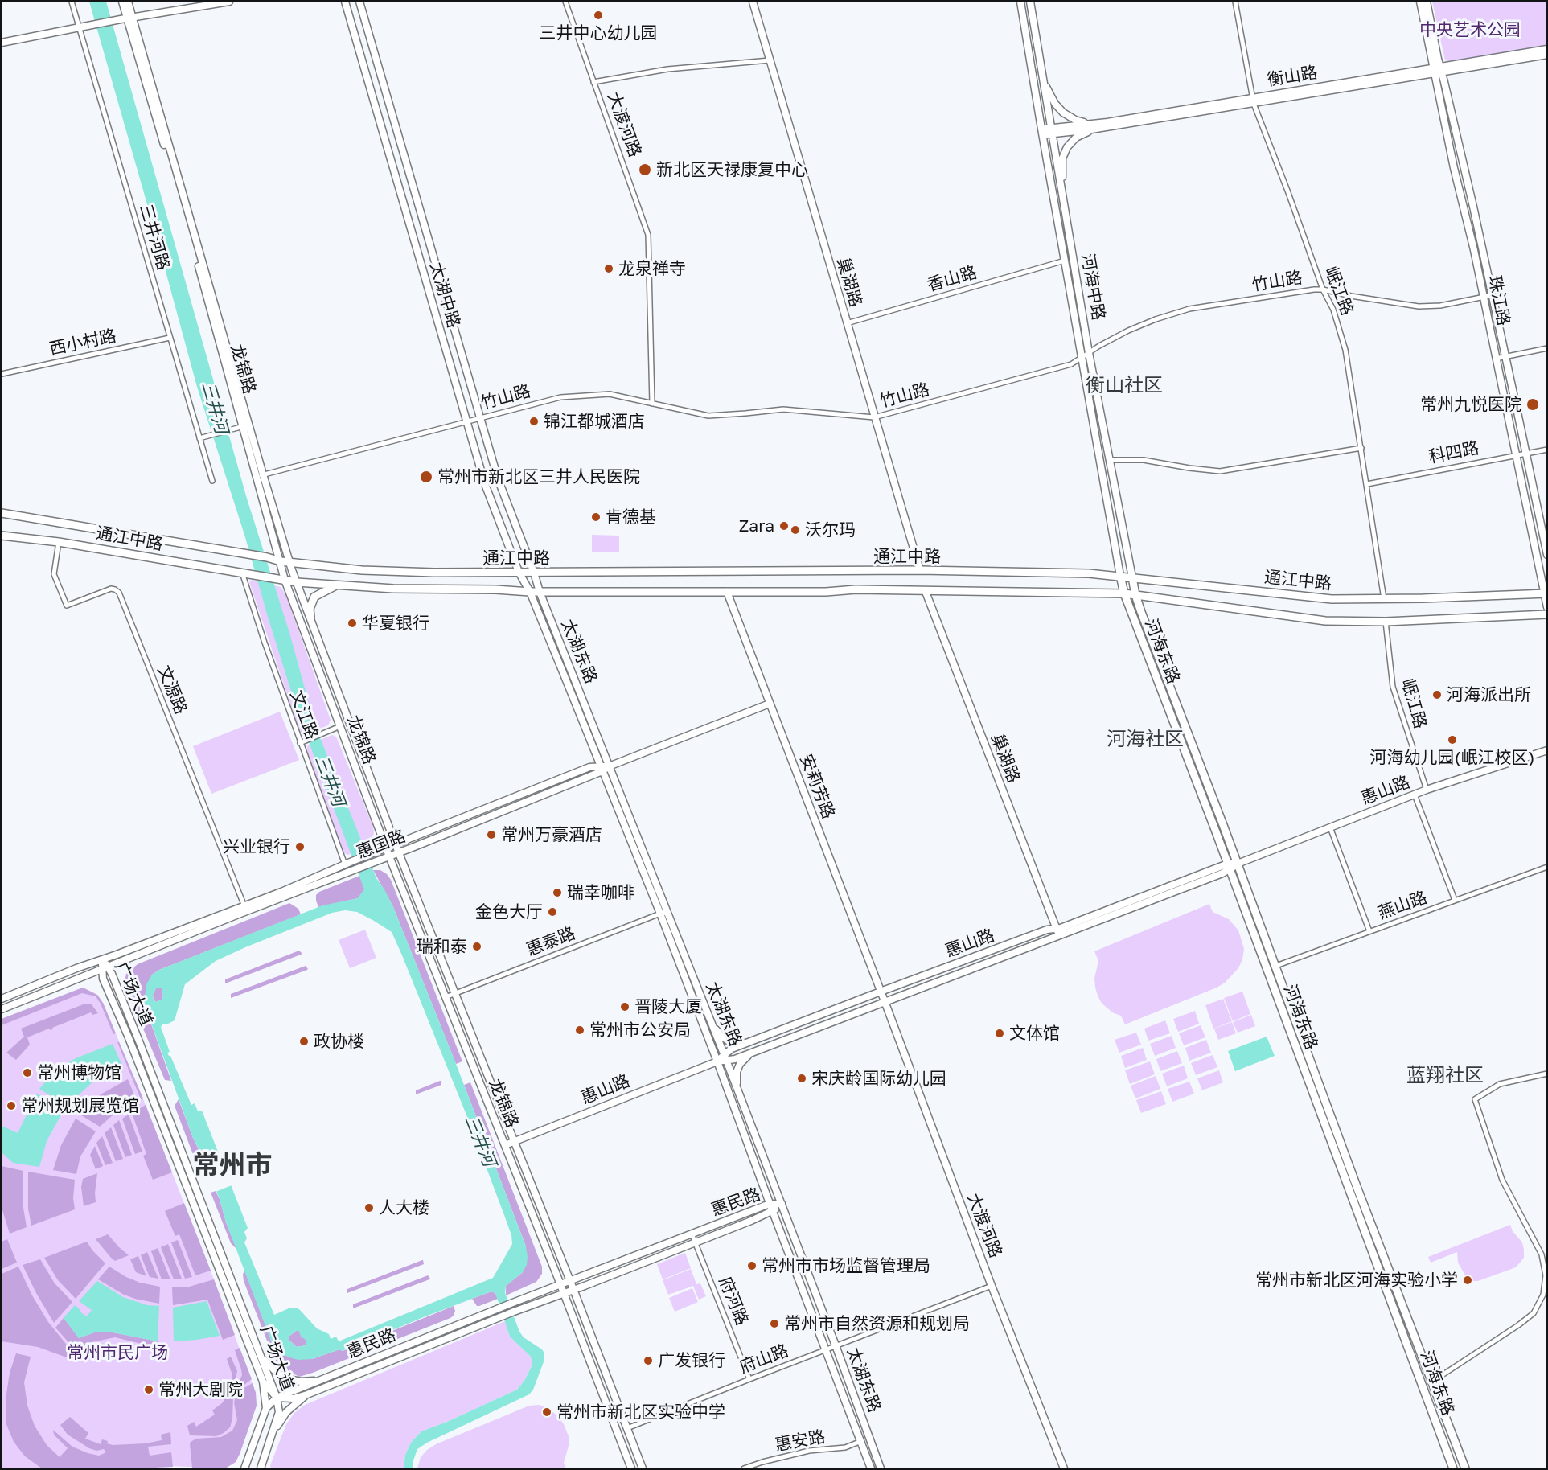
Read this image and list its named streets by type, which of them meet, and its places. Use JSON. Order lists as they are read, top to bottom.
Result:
{
  "streets": {
    "main road": ["通江中路", "河海东路"],
    "street": [
      "衡山路",
      "大渡河路",
      "三井河路",
      "香山路",
      "竹山路",
      "巢湖路",
      "河海中路",
      "岷江路",
      "太湖中路",
      "珠江路",
      "西小村路",
      "龙锦路",
      "科四路",
      "太湖东路",
      "文源路",
      "文江路",
      "安莉芳路",
      "惠山路",
      "惠国路",
      "燕山路",
      "惠泰路",
      "广场大道",
      "惠民路",
      "府河路",
      "府山路",
      "惠安路"
    ]
  },
  "crossings": [
    ["衡山路", "河海中路"],
    ["衡山路", "岷江路"],
    ["衡山路", "珠江路"],
    ["大渡河路", "竹山路"],
    ["大渡河路", "安莉芳路"],
    ["大渡河路", "惠山路"],
    ["大渡河路", "府山路"],
    ["三井河路", "西小村路"],
    ["香山路", "巢湖路"],
    ["香山路", "河海中路"],
    ["竹山路", "巢湖路"],
    ["竹山路", "河海中路"],
    ["竹山路", "岷江路"],
    ["竹山路", "太湖中路"],
    ["竹山路", "珠江路"],
    ["竹山路", "龙锦路"],
    ["巢湖路", "通江中路"],
    ["巢湖路", "惠山路"],
    ["河海中路", "通江中路"],
    ["河海中路", "河海东路"],
    ["岷江路", "科四路"],
    ["岷江路", "通江中路"],
    ["岷江路", "惠山路"],
    ["太湖中路", "通江中路"],
    ["太湖中路", "太湖东路"],
    ["珠江路", "科四路"],
    ["珠江路", "通江中路"],
    ["龙锦路", "通江中路"],
    ["龙锦路", "惠山路"],
    ["龙锦路", "惠国路"],
    ["龙锦路", "惠泰路"],
    ["龙锦路", "惠民路"],
    ["龙锦路", "府山路"],
    ["通江中路", "太湖东路"],
    ["通江中路", "河海东路"],
    ["通江中路", "文源路"],
    ["通江中路", "文江路"],
    ["通江中路", "安莉芳路"],
    ["太湖东路", "惠山路"],
    ["太湖东路", "惠国路"],
    ["太湖东路", "惠泰路"],
    ["太湖东路", "惠民路"],
    ["太湖东路", "府山路"],
    ["太湖东路", "惠安路"],
    ["河海东路", "惠山路"],
    ["河海东路", "燕山路"],
    ["文源路", "惠国路"],
    ["安莉芳路", "惠山路"],
    ["安莉芳路", "惠国路"],
    ["惠国路", "广场大道"],
    ["广场大道", "惠民路"],
    ["惠民路", "府河路"],
    ["府河路", "府山路"]
  ],
  "districts": [
    "衡山社区",
    "河海社区",
    "蓝翔社区",
    "常州市"
  ],
  "water": ["三井河"],
  "parks": ["中央艺术公园", "常州市民广场"],
  "places": [
    "三井中心幼儿园",
    "新北区天禄康复中心",
    "龙泉禅寺",
    "常州九悦医院",
    "锦江都城酒店",
    "常州市新北区三井人民医院",
    "肯德基",
    "Zara",
    "沃尔玛",
    "华夏银行",
    "河海派出所",
    "河海幼儿园(岷江校区)",
    "常州万豪酒店",
    "兴业银行",
    "瑞幸咖啡",
    "金色大厅",
    "瑞和泰",
    "晋陵大厦",
    "常州市公安局",
    "文体馆",
    "政协楼",
    "常州博物馆",
    "宋庆龄国际幼儿园",
    "常州规划展览馆",
    "人大楼",
    "常州市市场监督管理局",
    "常州市新北区河海实验小学",
    "常州市自然资源和规划局",
    "广发银行",
    "常州大剧院",
    "常州市新北区实验中学"
  ]
}
